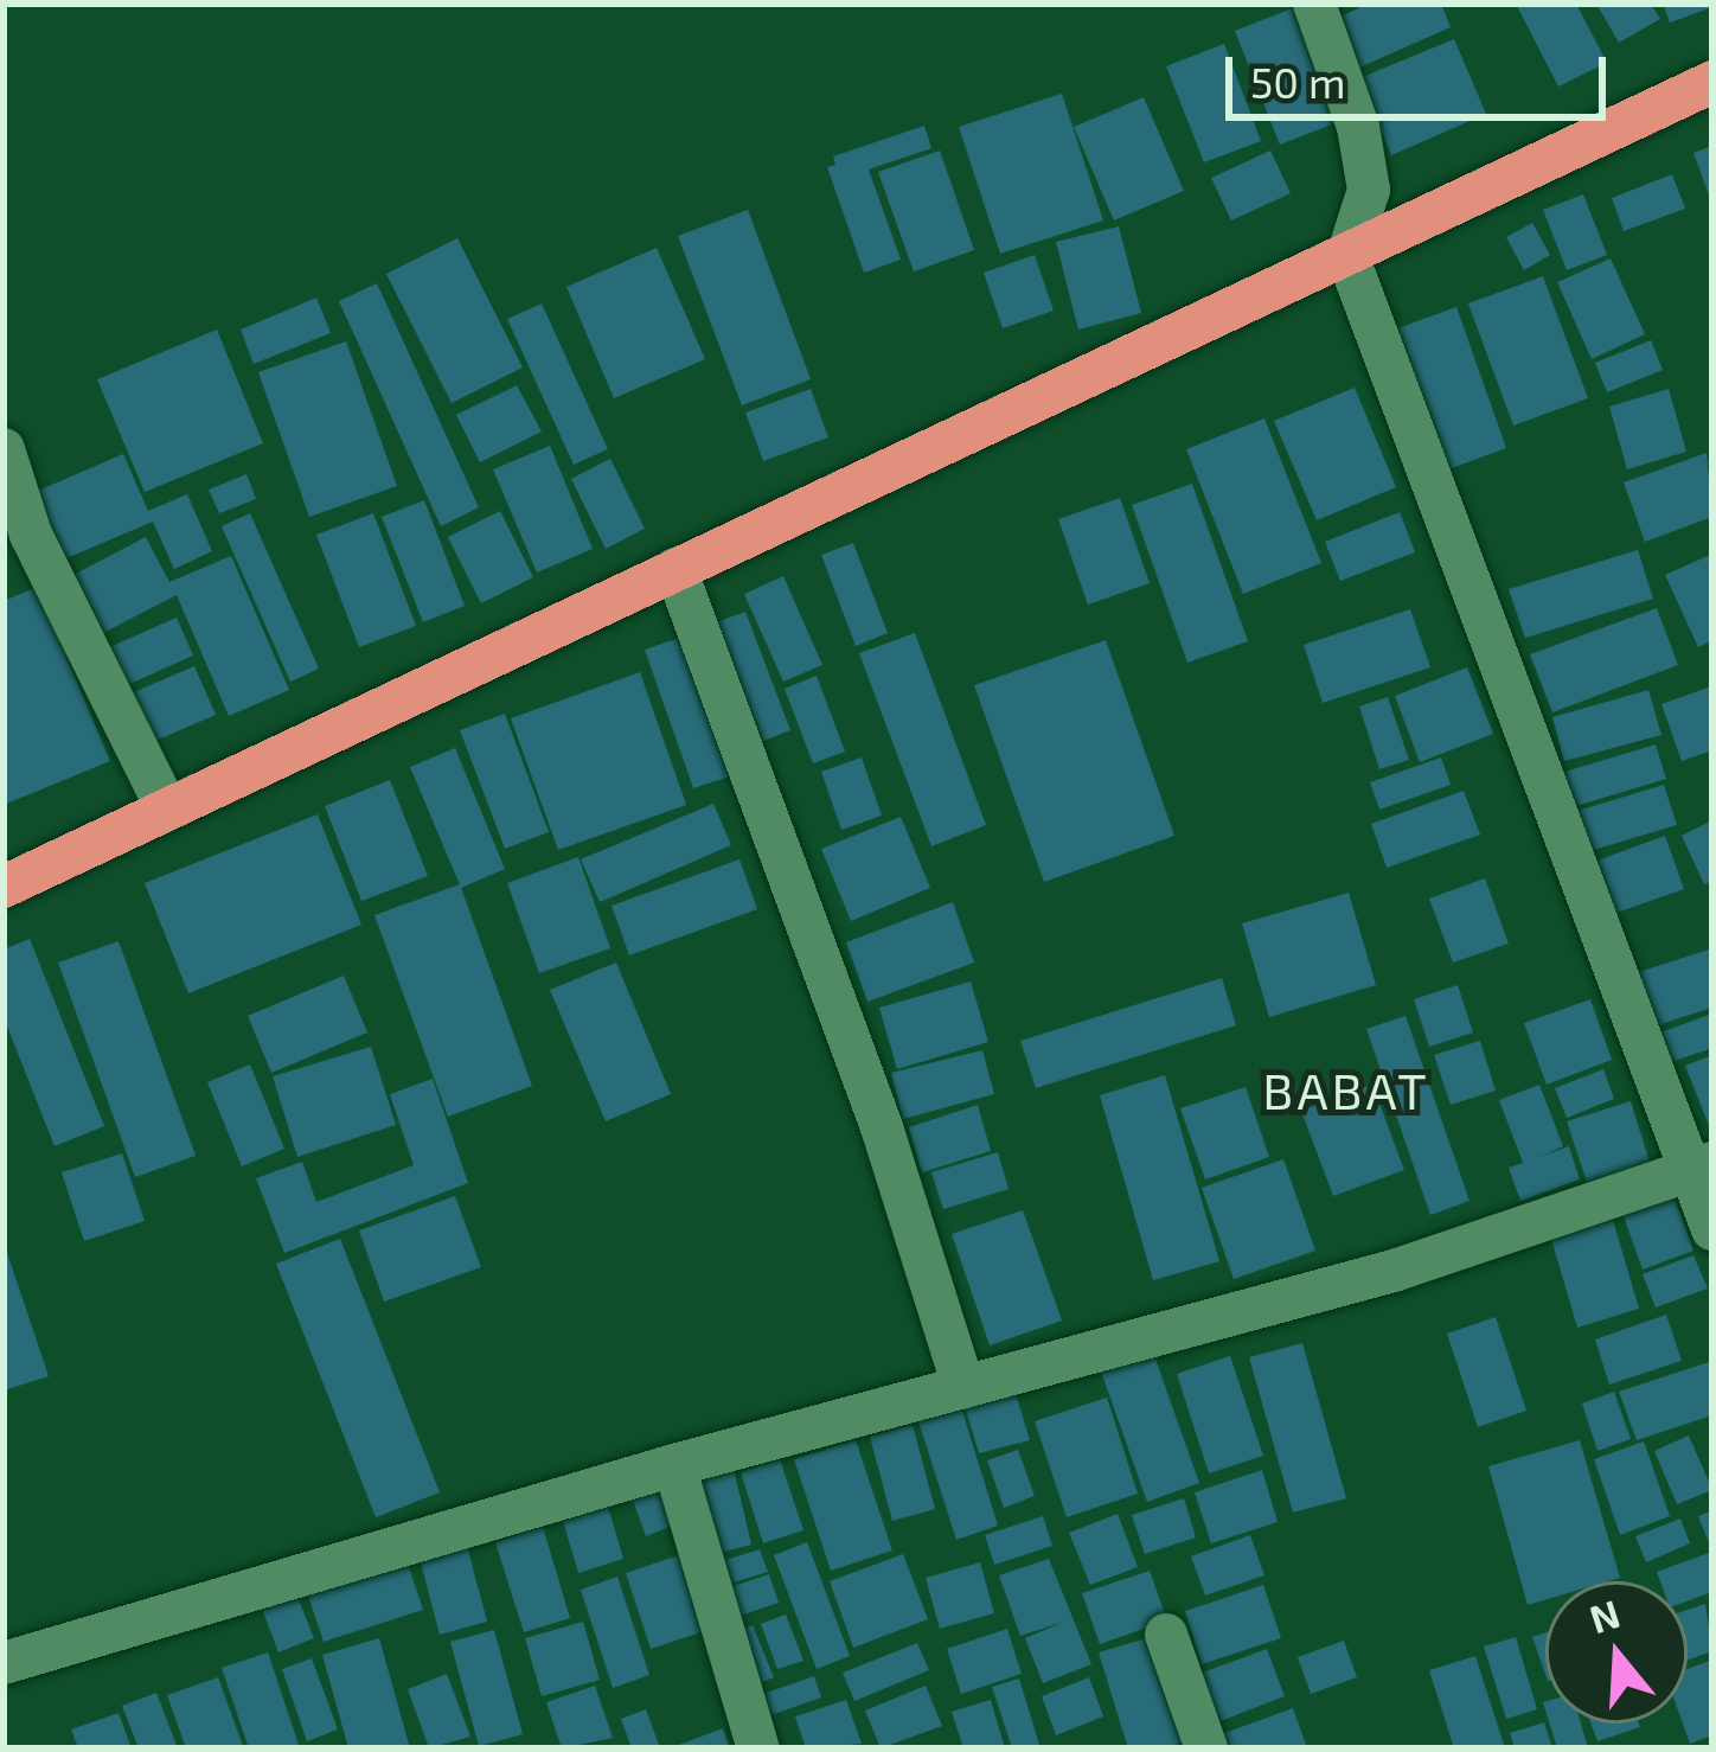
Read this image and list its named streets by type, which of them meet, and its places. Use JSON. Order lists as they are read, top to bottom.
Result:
{
  "districts": ["BABAT"],
  "scale_bar": "50 m",
  "north": "top"
}
